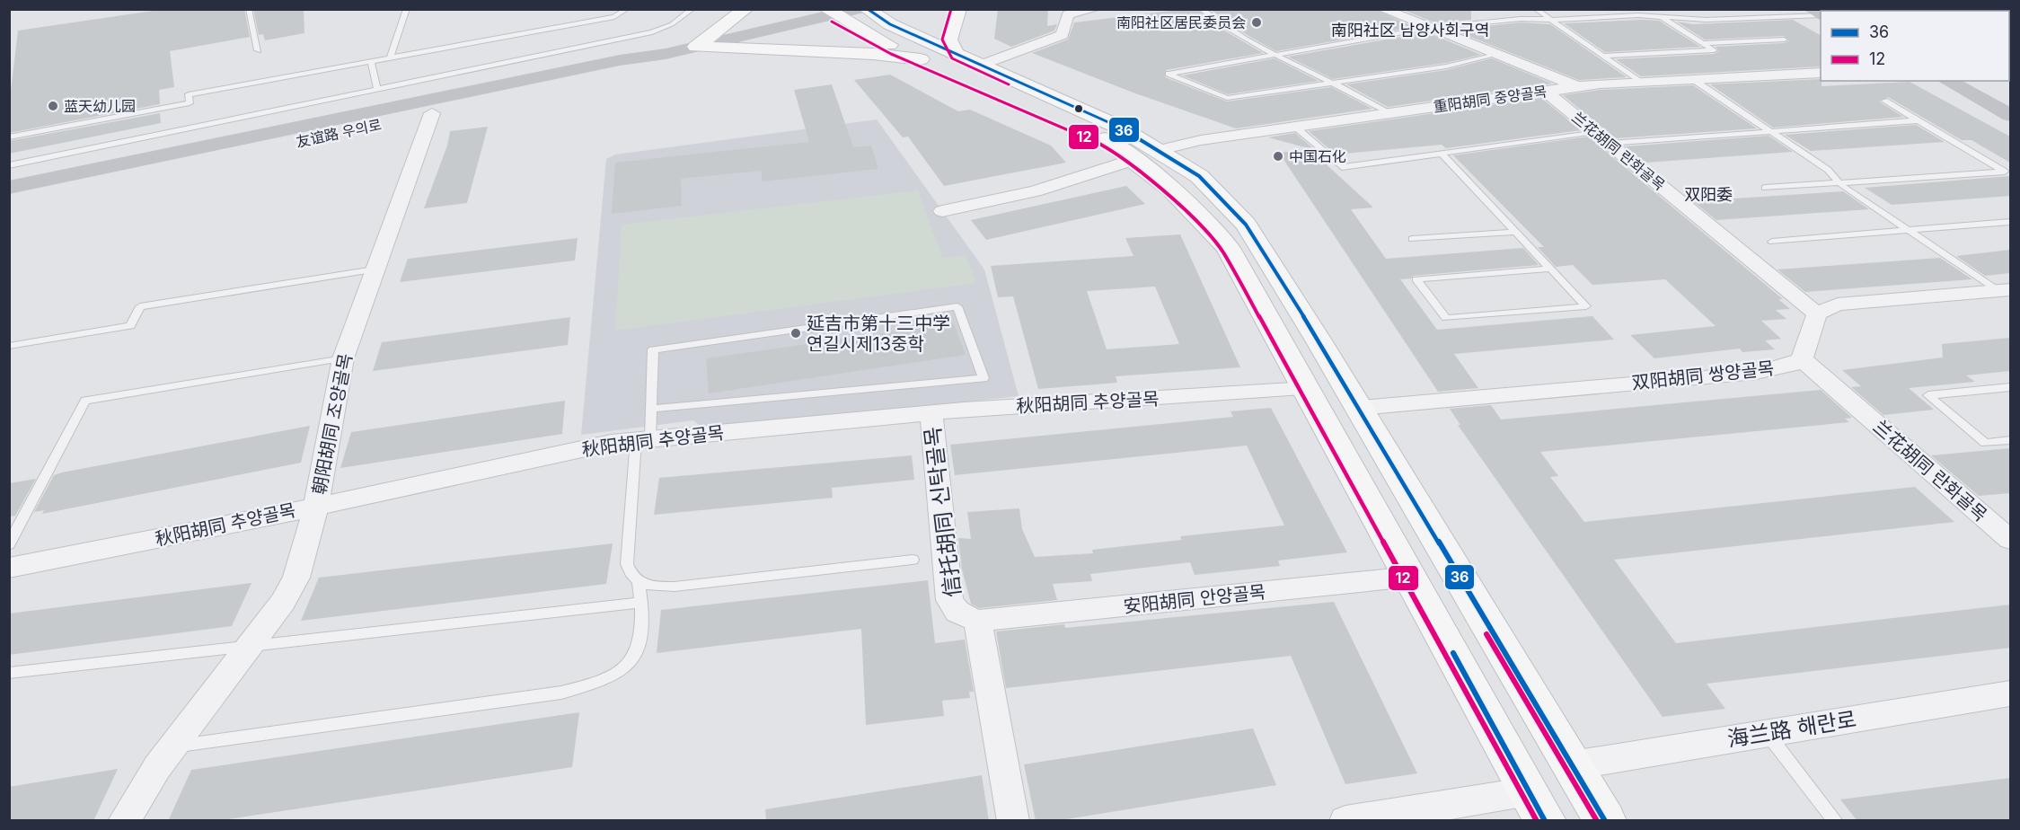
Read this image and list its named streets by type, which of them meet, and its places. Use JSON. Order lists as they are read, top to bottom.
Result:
{
  "streets": {
    "main road": ["友谊路 우의로"],
    "street": [
      "重阳胡同 중양골목",
      "兰花胡同 란화골목",
      "双阳胡同 쌍양골목",
      "秋阳胡同 추양골목",
      "朝阳胡同 조양골목",
      "信托胡同 신탁골목",
      "安阳胡同 안양골목",
      "海兰路 해란로"
    ]
  },
  "crossings": [
    ["重阳胡同 중양골목", "兰花胡同 란화골목"],
    ["友谊路 우의로", "朝阳胡同 조양골목"],
    ["兰花胡同 란화골목", "双阳胡同 쌍양골목"],
    ["秋阳胡同 추양골목", "朝阳胡同 조양골목"],
    ["秋阳胡同 추양골목", "信托胡同 신탁골목"],
    ["信托胡同 신탁골목", "安阳胡同 안양골목"]
  ],
  "districts": ["南阳社区 남양사회구역", "双阳委"],
  "places": [
    "南阳社区居民委员会",
    "蓝天幼儿园",
    "中国石化",
    "延吉市第十三中学 연길시제13중학"
  ],
  "lines": ["transit line 36", "transit line 12"],
  "legend": ["36", "12"]
}
